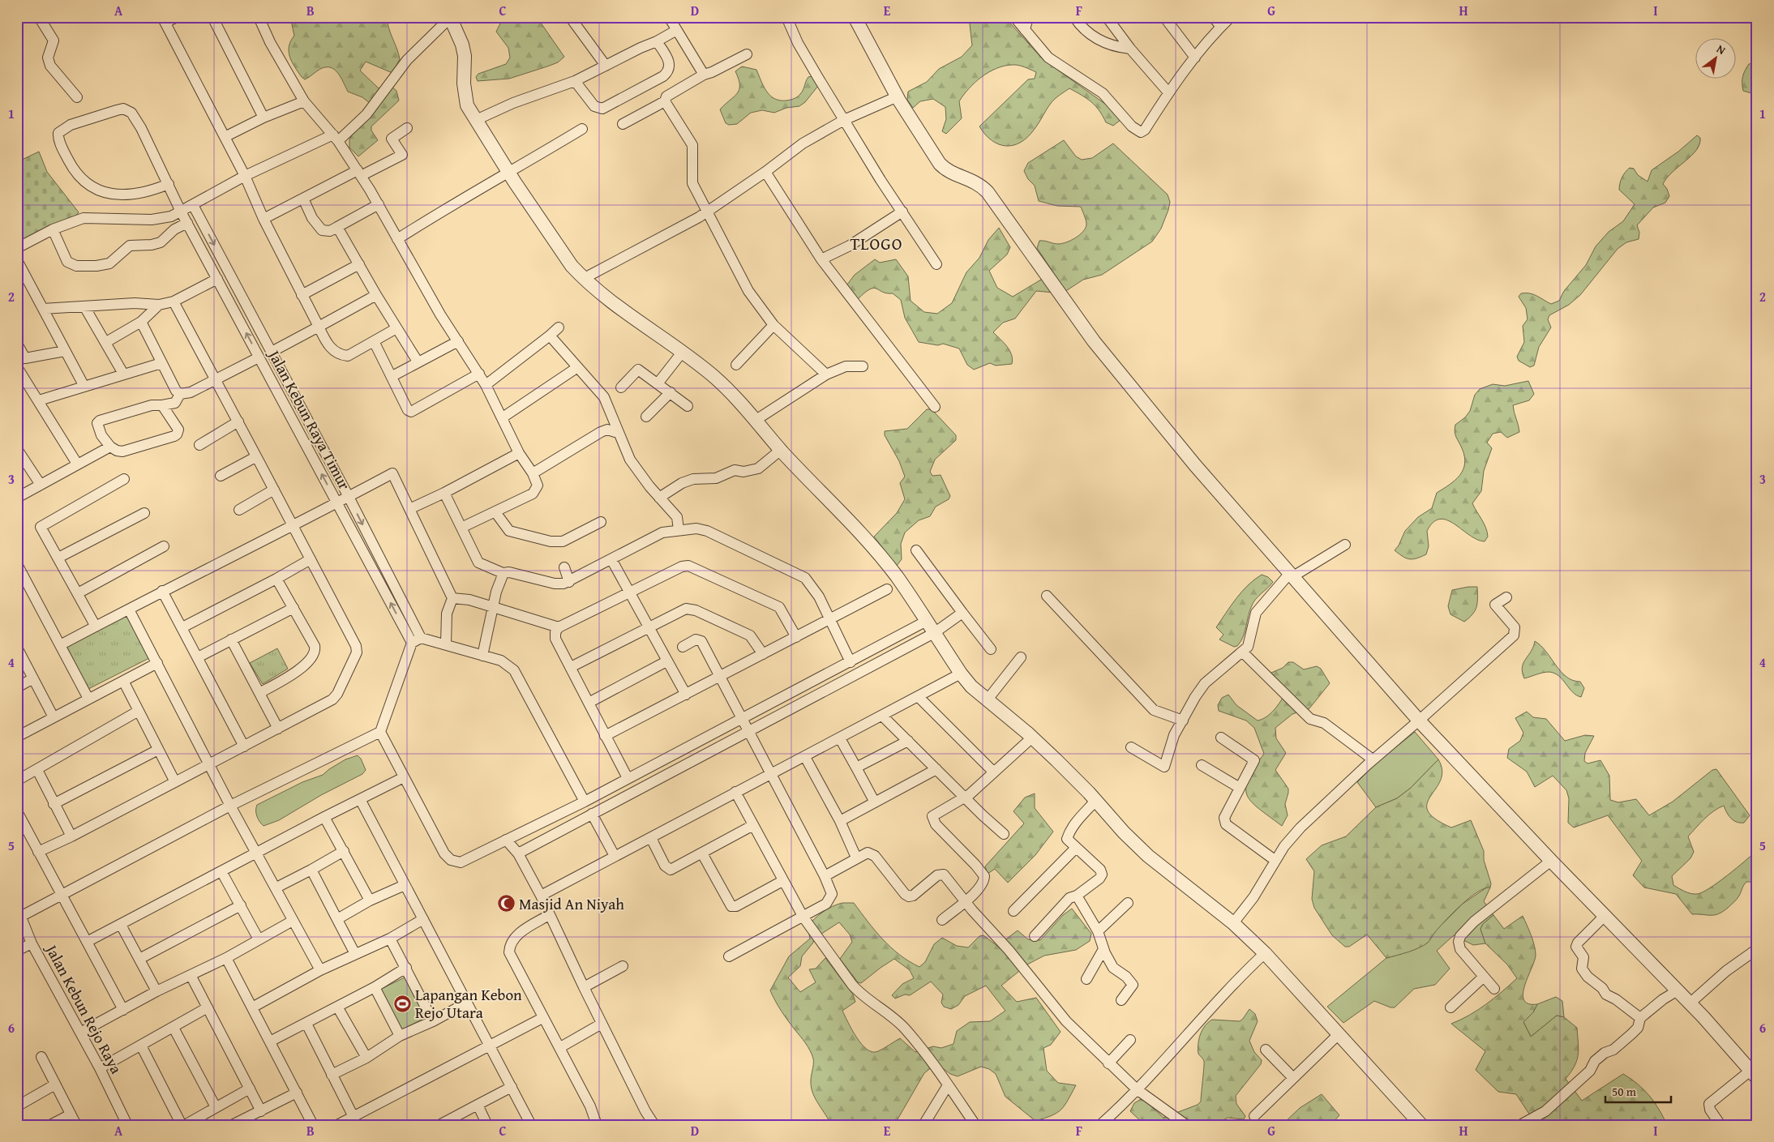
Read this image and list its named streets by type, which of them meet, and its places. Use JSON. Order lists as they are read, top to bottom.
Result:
{
  "streets": {
    "street": ["Jalan Kebun Raya Timur", "Jalan Kebun Rejo Raya"]
  },
  "districts": ["TLOGO"],
  "places": {
    "mosque": ["Masjid An Niyah"],
    "sports": ["Lapangan Kebon Rejo Utara"]
  },
  "scale_bar": "50 m",
  "north": "top right",
  "grid": {
    "columns": [
      "A",
      "B",
      "C",
      "D",
      "E",
      "F",
      "G",
      "H",
      "I"
    ],
    "rows": [
      "1",
      "2",
      "3",
      "4",
      "5",
      "6"
    ]
  }
}
